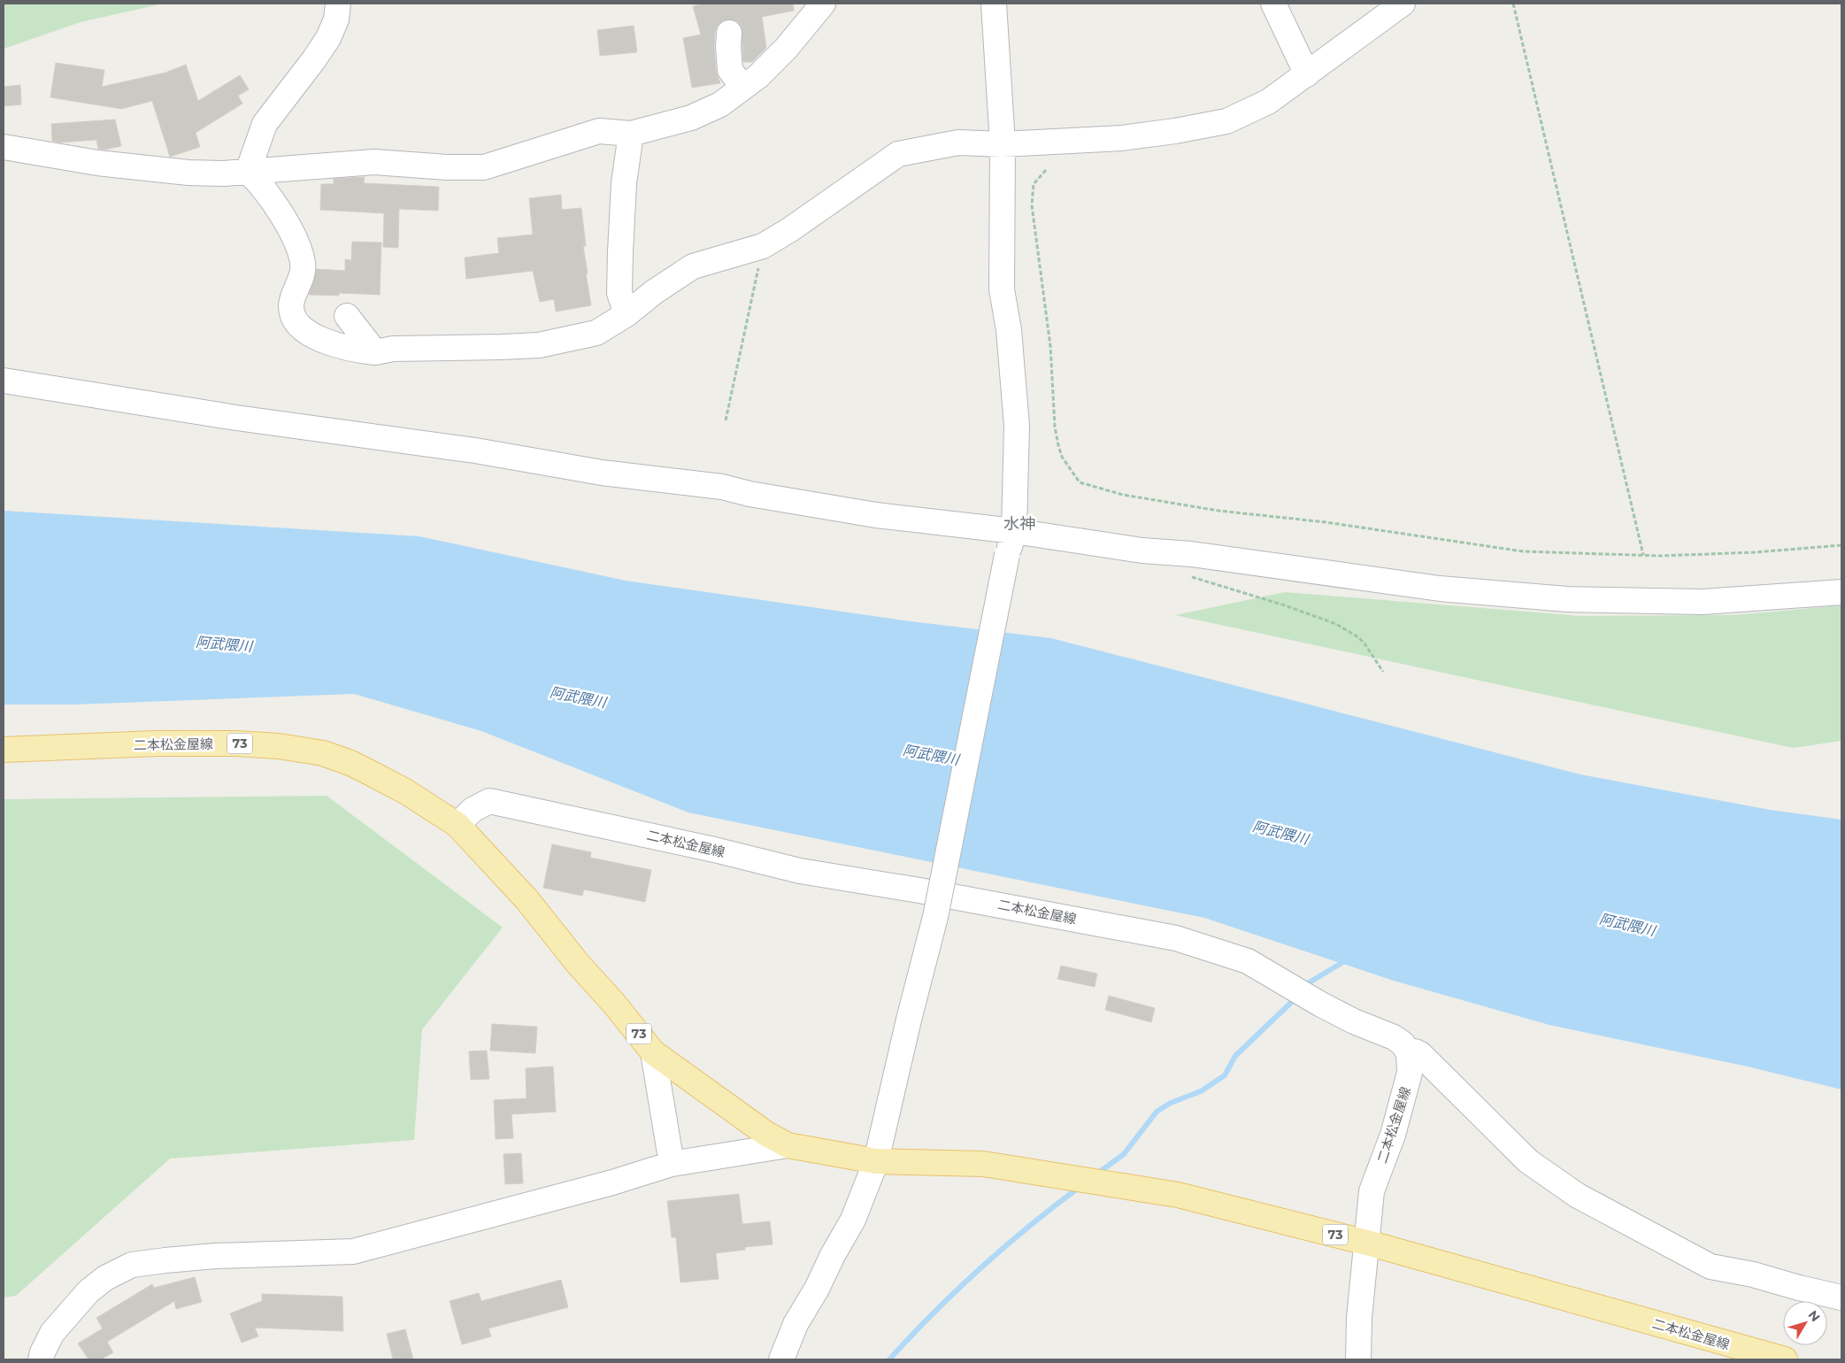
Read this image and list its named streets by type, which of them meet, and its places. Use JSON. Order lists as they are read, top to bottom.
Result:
{
  "streets": {
    "main road": ["73", "二本松金屋線"]
  },
  "districts": ["水神"],
  "water": ["阿武隈川"],
  "north": "top right"
}
